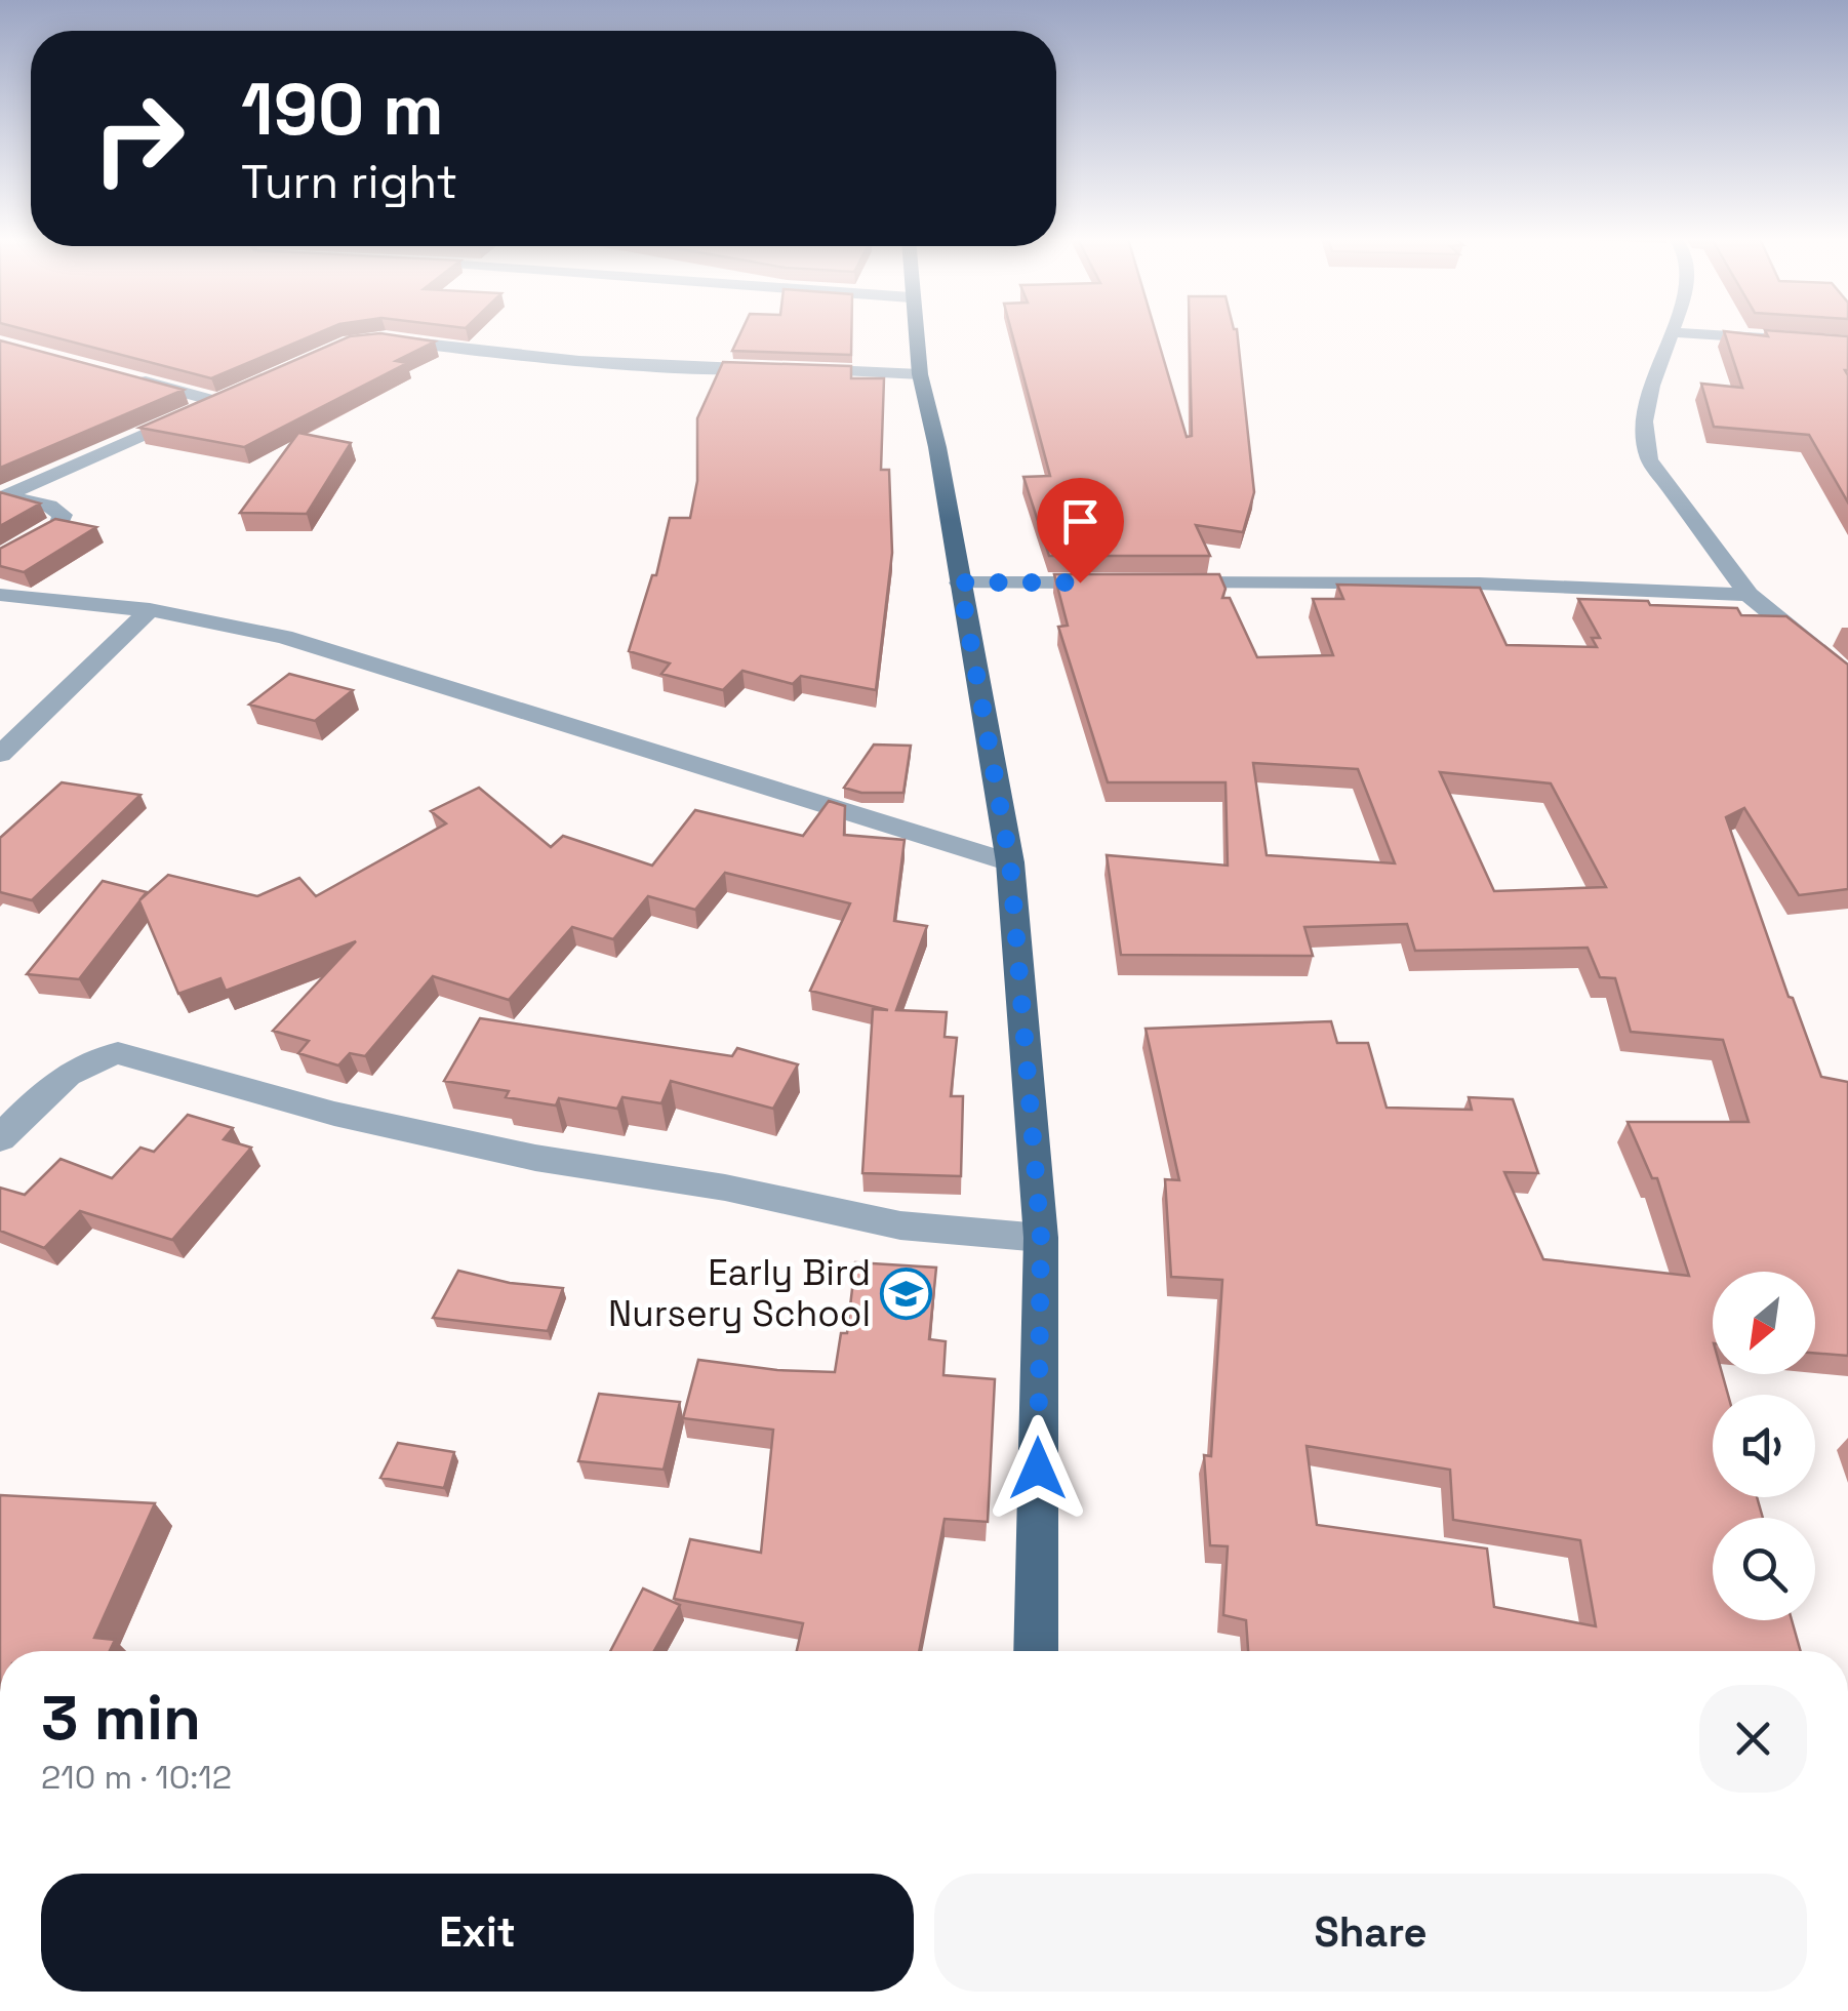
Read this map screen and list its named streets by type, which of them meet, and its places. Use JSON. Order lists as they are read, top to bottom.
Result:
{
  "places": {
    "school or university": ["Early Bird Nursery School"]
  },
  "north": "bottom left",
  "page": {
    "turn": ["190 m", "Turn right"],
    "heading": ["3 min", "210 m · 10:12"],
    "buttons": ["Exit", "Share"]
  }
}
